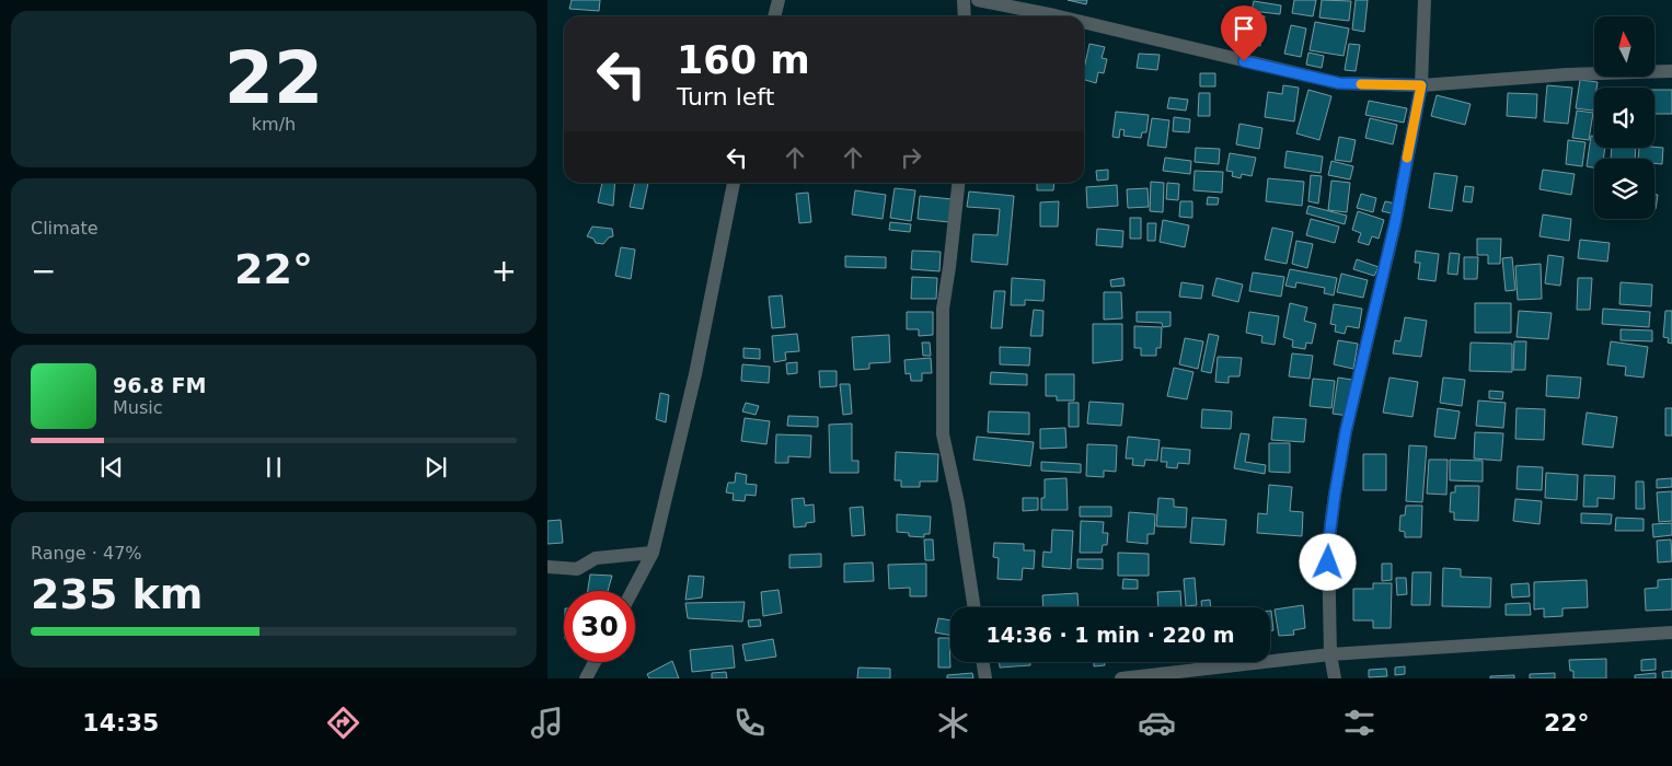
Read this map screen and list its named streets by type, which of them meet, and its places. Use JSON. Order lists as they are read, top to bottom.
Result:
{
  "north": "top",
  "page": {
    "tile": [
      ["22", "km/h"],
      "Climate",
      ["Range · 47%", "235 km"]
    ],
    "turn": ["160 m", "Turn left"],
    "heat": ["−", "22°", "+"],
    "song": ["96.8 FM", "Music"],
    "limit": "30",
    "trip": "14:36 · 1 min · 220 m",
    "tabs": ["14:35", "22°"]
  }
}
